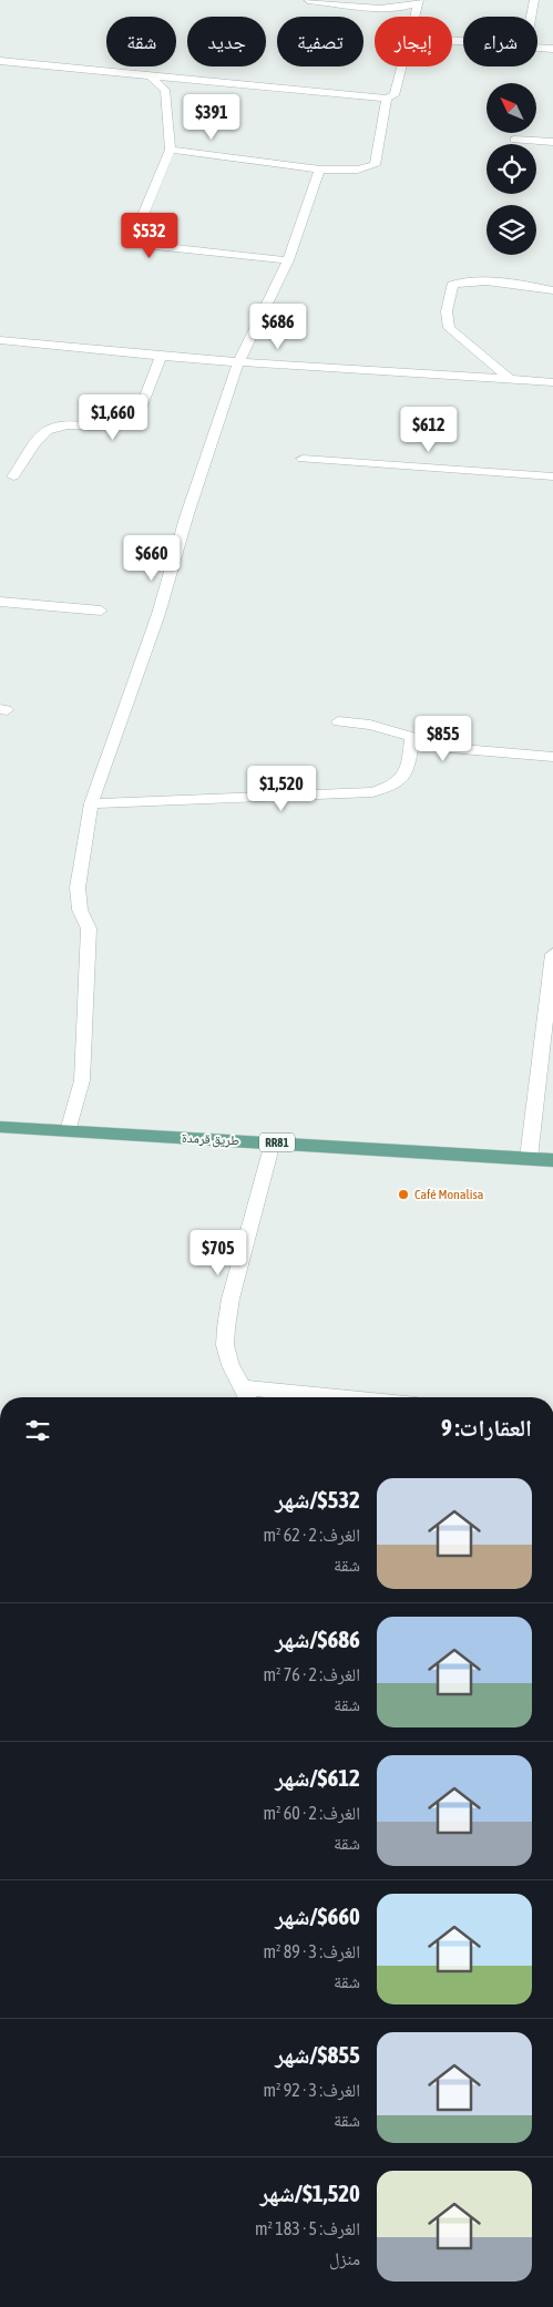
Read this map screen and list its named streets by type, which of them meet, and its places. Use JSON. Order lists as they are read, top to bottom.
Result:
{
  "streets": {
    "main road": ["طريق قرمدة", "RR81"]
  },
  "places": ["Café Monalisa"],
  "north": "top left",
  "page": {
    "chip": [
      "شراء",
      "إيجار",
      "تصفية",
      "جديد",
      "شقة"
    ],
    "price": [
      "$391",
      "$532",
      "$686",
      "$1,660",
      "$612",
      "$660",
      "$855",
      "$1,520",
      "$705"
    ],
    "heading": "العقارات: 9",
    "list": [
      {
        "name": "$532/شهر",
        "note": "الغرف: 2 · 62 m² · شقة"
      },
      {
        "name": "$686/شهر",
        "note": "الغرف: 2 · 76 m² · شقة"
      },
      {
        "name": "$612/شهر",
        "note": "الغرف: 2 · 60 m² · شقة"
      },
      {
        "name": "$660/شهر",
        "note": "الغرف: 3 · 89 m² · شقة"
      },
      {
        "name": "$855/شهر",
        "note": "الغرف: 3 · 92 m² · شقة"
      },
      {
        "name": "$1,520/شهر",
        "note": "الغرف: 5 · 183 m² · منزل"
      }
    ]
  }
}
